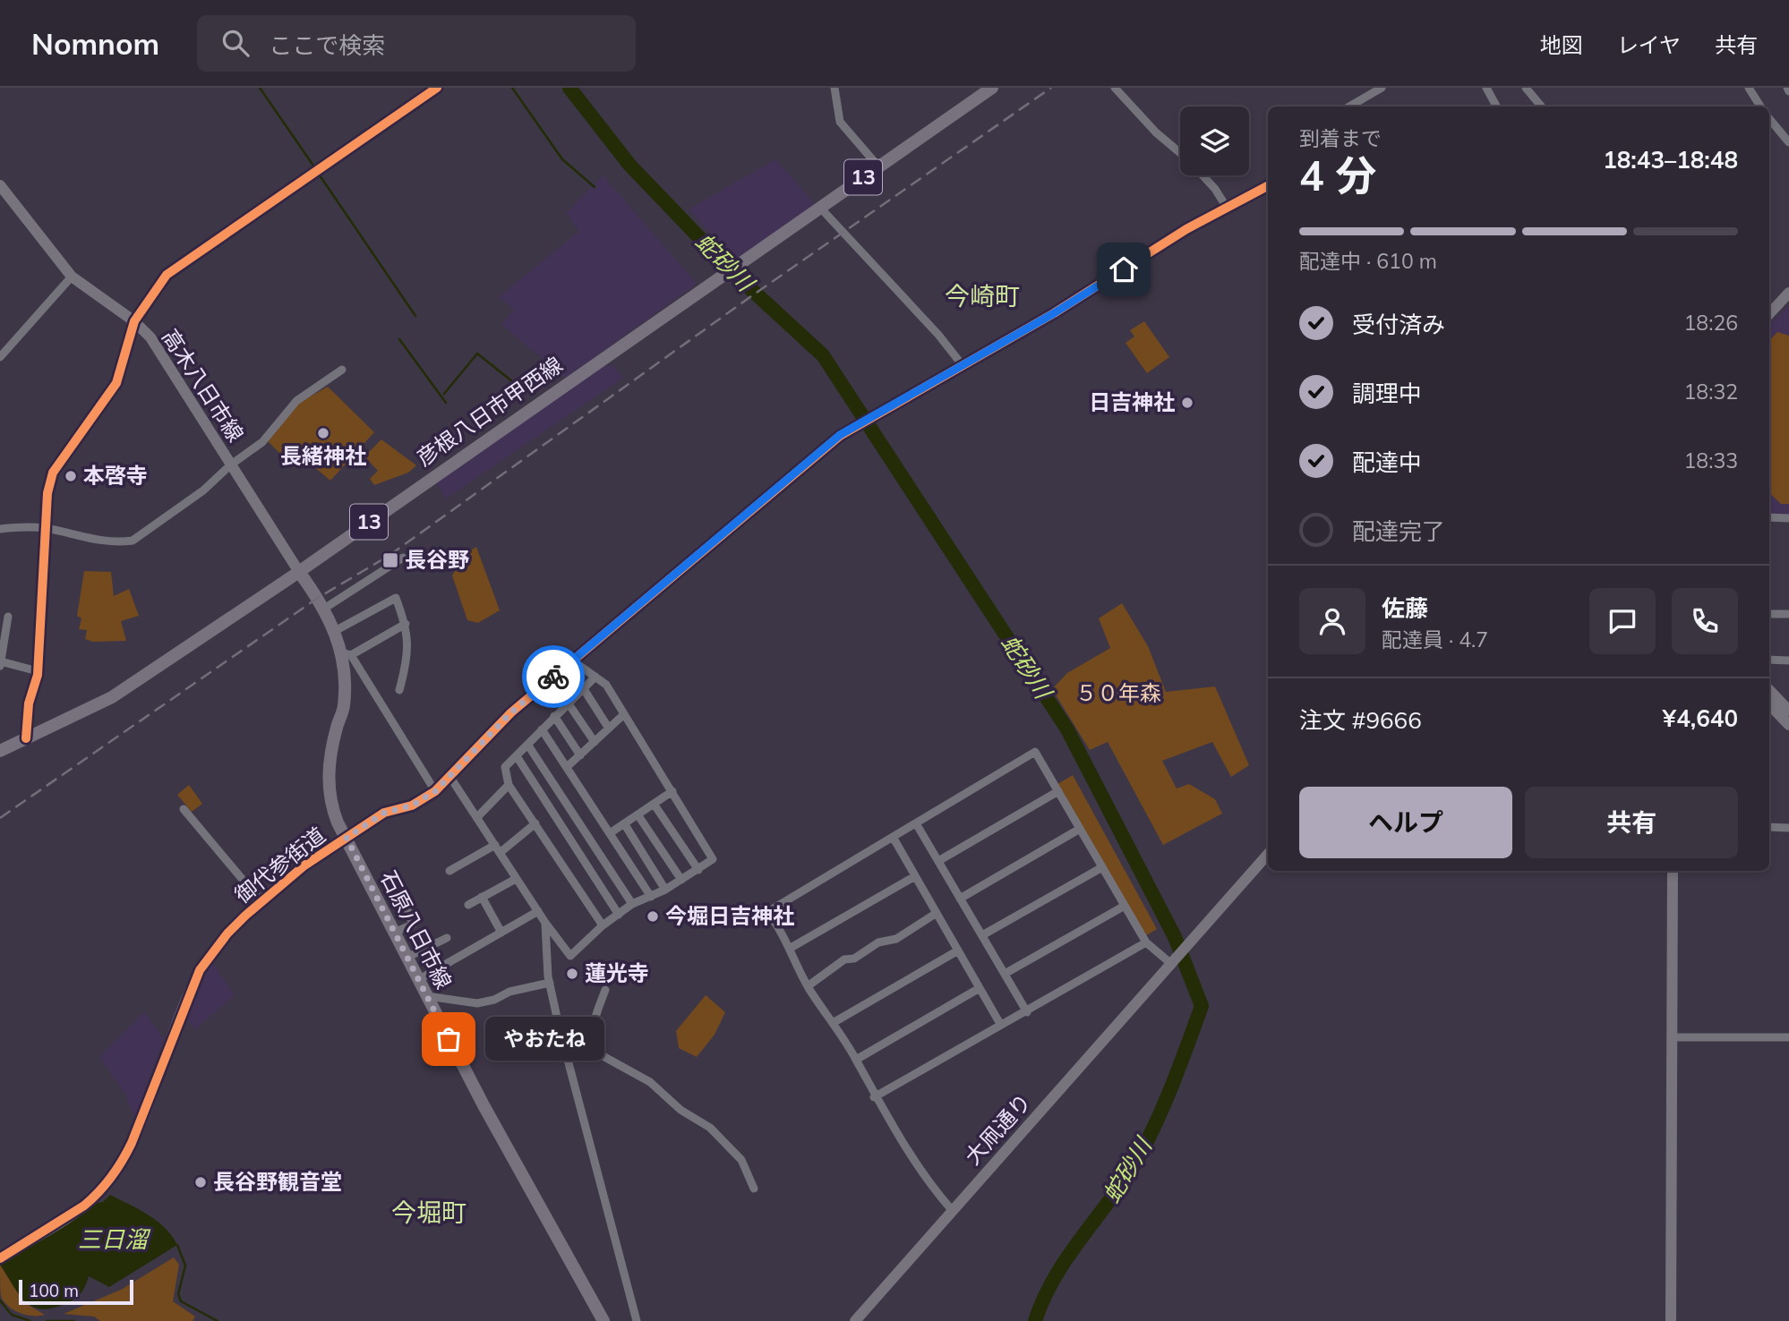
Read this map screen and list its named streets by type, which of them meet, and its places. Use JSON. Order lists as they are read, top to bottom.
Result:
{
  "streets": {
    "main road": ["13", "彦根八日市甲西線", "石原八日市線"],
    "street": ["高木八日市線", "御代参街道", "大凧通り"]
  },
  "crossings": [
    ["高木八日市線", "彦根八日市甲西線"],
    ["高木八日市線", "石原八日市線"],
    ["彦根八日市甲西線", "石原八日市線"],
    ["御代参街道", "石原八日市線"]
  ],
  "districts": ["今崎町", "今堀町"],
  "water": ["蛇砂川", "三日溜"],
  "parks": ["５０年森"],
  "places": {
    "other": [
      "日吉神社",
      "長緒神社",
      "本啓寺",
      "今堀日吉神社",
      "蓮光寺",
      "やおたね",
      "長谷野観音堂"
    ],
    "transit": ["長谷野"]
  },
  "scale_bar": "100 m",
  "page": {
    "header": "Nomnom",
    "search": "ここで検索",
    "nav": ["地図", "レイヤ", "共有"],
    "heading": ["4 分", "到着まで", "18:43–18:48"],
    "panel": [
      "佐藤",
      "配達員 · 4.7",
      "注文 #9666",
      "¥4,640"
    ],
    "bar": "配達中 · 610 m",
    "list": [
      ["受付済み", "18:26"],
      ["調理中", "18:32"],
      ["配達中", "18:33"],
      "配達完了"
    ],
    "buttons": ["ヘルプ", "共有"],
    "bubble": "やおたね",
    "scale": "100 m"
  }
}
